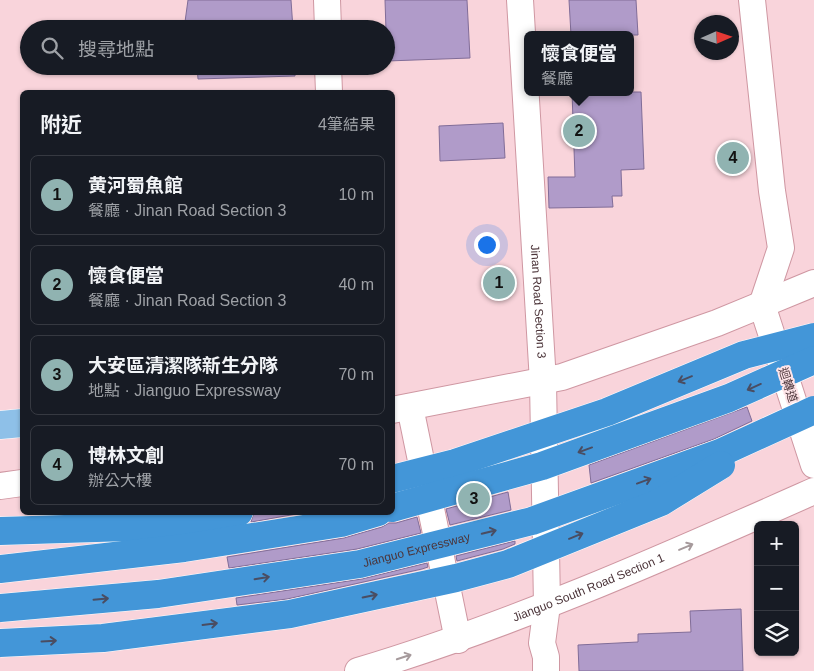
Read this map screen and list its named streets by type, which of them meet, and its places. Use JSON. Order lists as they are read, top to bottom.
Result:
{
  "streets": {
    "highway": ["Jianguo Expressway"],
    "street": ["Jinan Road Section 3", "迴轉道", "Jianguo South Road Section 1"]
  },
  "crossings": [
    ["Jinan Road Section 3", "Jianguo South Road Section 1"]
  ],
  "north": "right",
  "page": {
    "search": "搜尋地點",
    "popup": ["懷食便當", "餐廳"],
    "heading": ["附近", "4筆結果"],
    "pins": [
      "2",
      "4",
      "1",
      "3"
    ],
    "list": [
      {
        "mark": "1",
        "name": "黄河蜀魚館",
        "note": "餐廳 · Jinan Road Section 3",
        "value": "10 m"
      },
      {
        "mark": "2",
        "name": "懷食便當",
        "note": "餐廳 · Jinan Road Section 3",
        "value": "40 m"
      },
      {
        "mark": "3",
        "name": "大安區清潔隊新生分隊",
        "note": "地點 · Jianguo Expressway",
        "value": "70 m"
      },
      {
        "mark": "4",
        "name": "博林文創",
        "note": "辦公大樓",
        "value": "70 m"
      }
    ],
    "map_buttons": ["+", "−"]
  }
}
